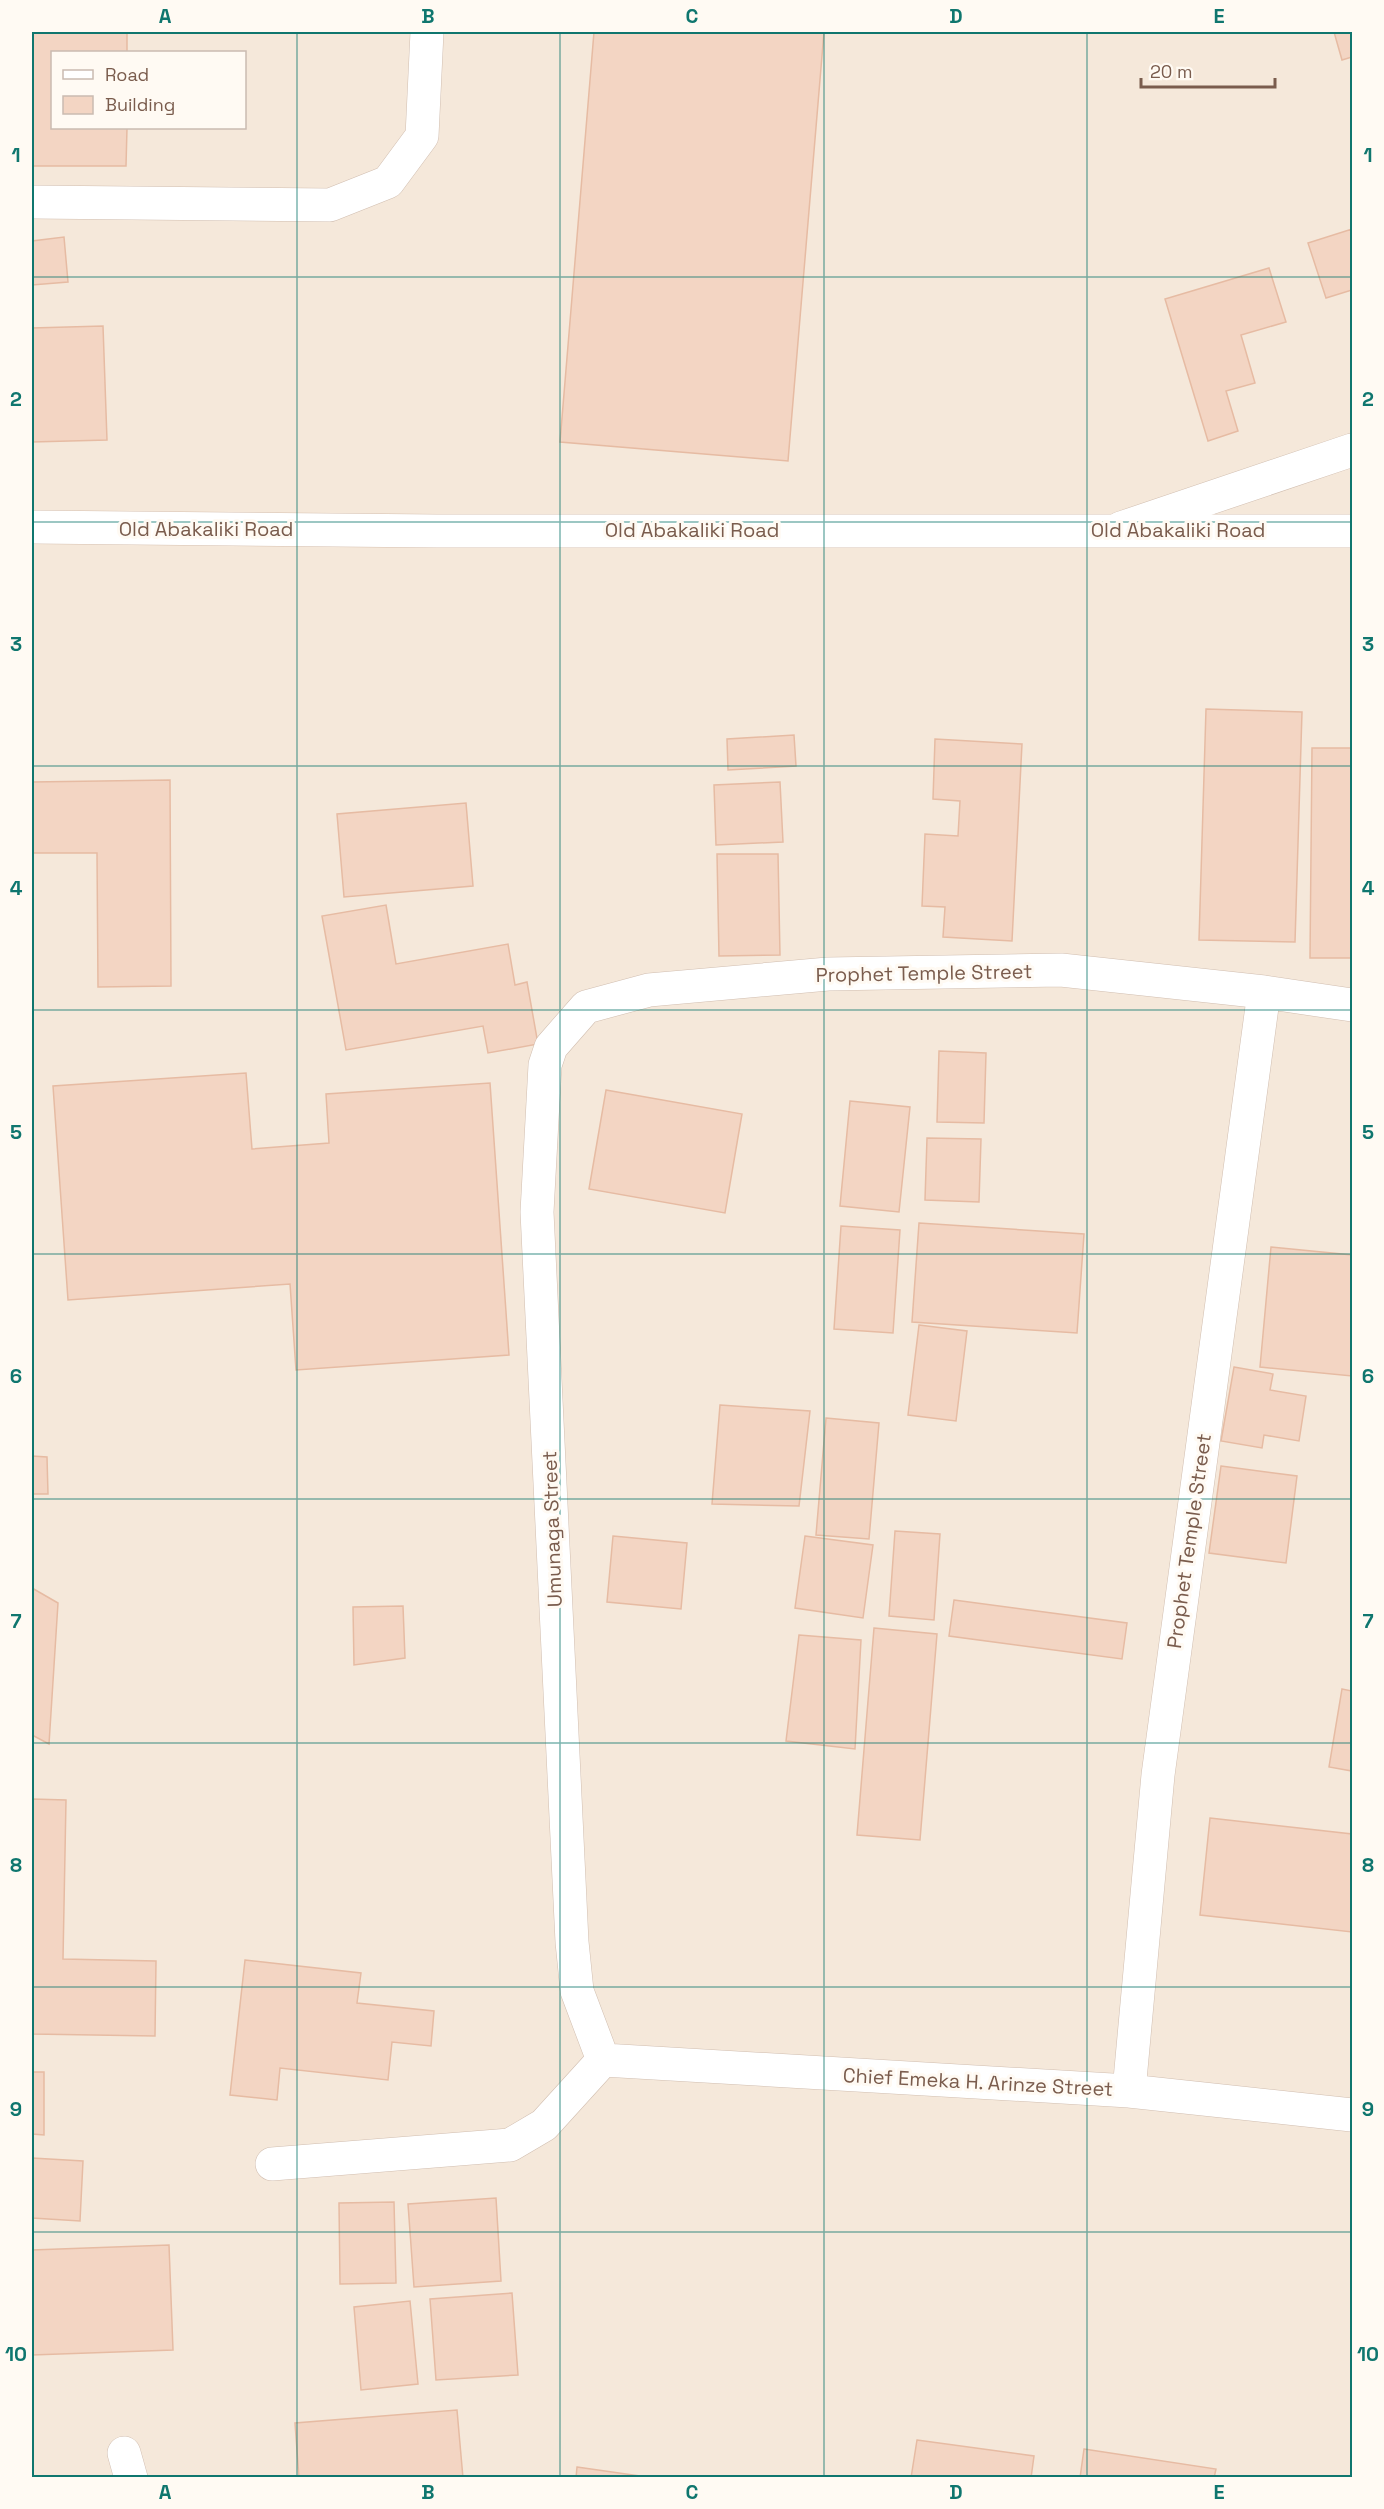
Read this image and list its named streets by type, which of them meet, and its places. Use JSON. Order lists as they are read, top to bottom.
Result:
{
  "streets": {
    "street": [
      "Old Abakaliki Road",
      "Prophet Temple Street",
      "Umunaga Street",
      "Chief Emeka H. Arinze Street"
    ]
  },
  "crossings": [
    ["Prophet Temple Street", "Umunaga Street"],
    ["Prophet Temple Street", "Chief Emeka H. Arinze Street"],
    ["Umunaga Street", "Chief Emeka H. Arinze Street"]
  ],
  "legend": ["Road", "Building"],
  "scale_bar": "20 m",
  "grid": {
    "columns": [
      "A",
      "B",
      "C",
      "D",
      "E"
    ],
    "rows": [
      "1",
      "2",
      "3",
      "4",
      "5",
      "6",
      "7",
      "8",
      "9",
      "10"
    ]
  }
}
